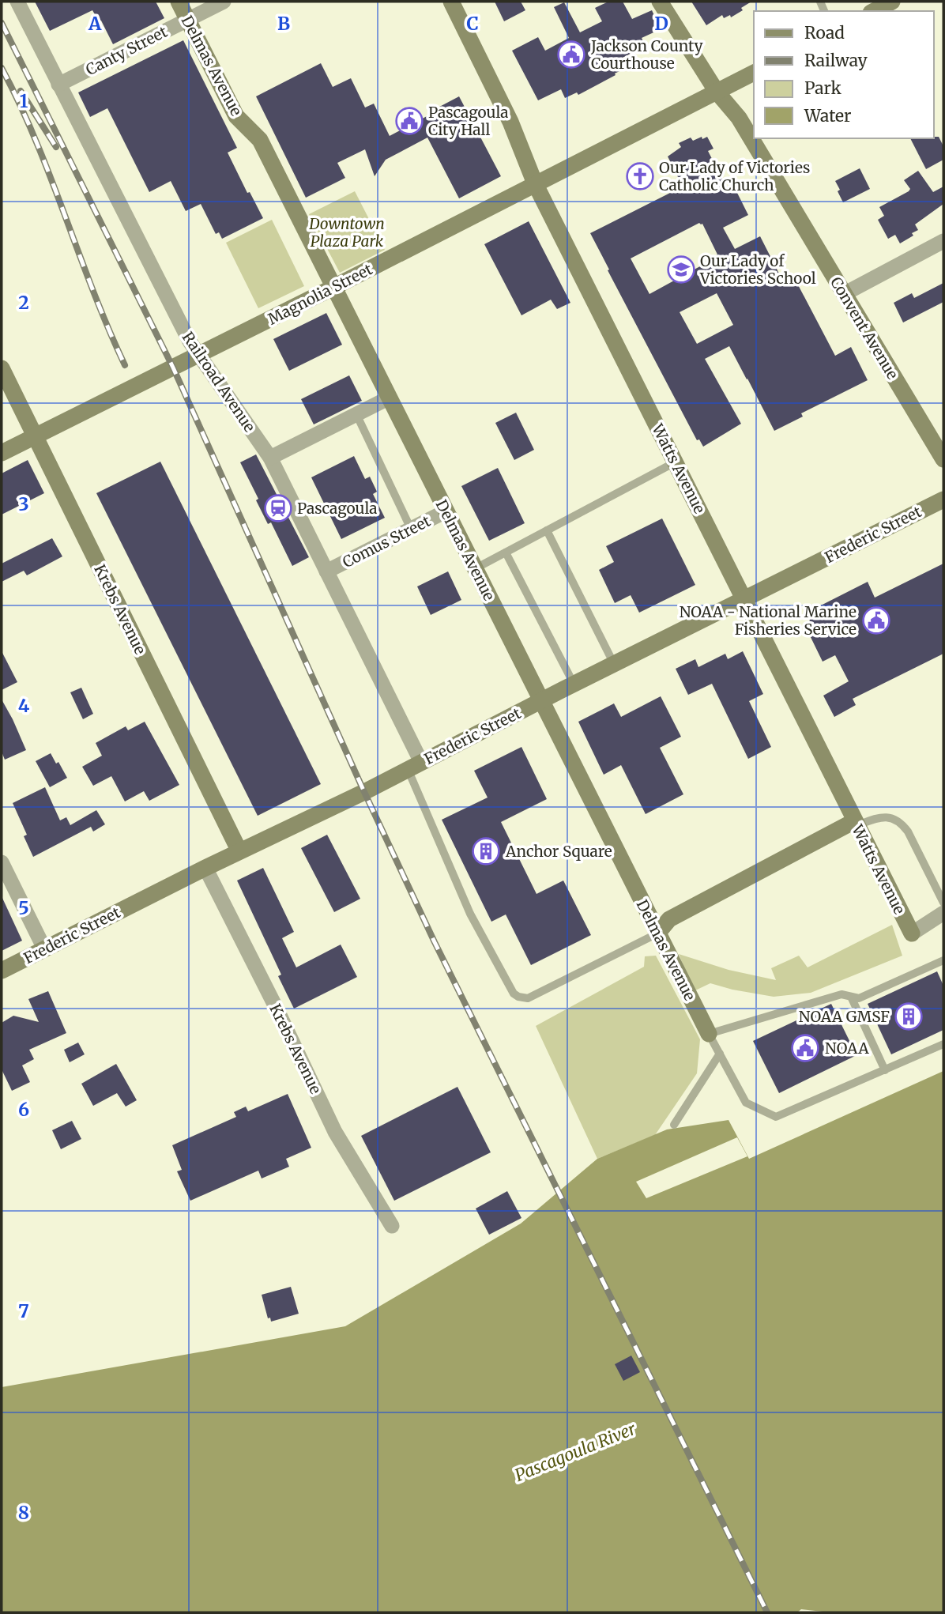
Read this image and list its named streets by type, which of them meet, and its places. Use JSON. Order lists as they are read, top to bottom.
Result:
{
  "streets": {
    "street": [
      "Canty Street",
      "Delmas Avenue",
      "Magnolia Street",
      "Convent Avenue",
      "Railroad Avenue",
      "Watts Avenue",
      "Frederic Street",
      "Comus Street",
      "Krebs Avenue"
    ]
  },
  "crossings": [
    ["Canty Street", "Delmas Avenue"],
    ["Canty Street", "Railroad Avenue"],
    ["Delmas Avenue", "Magnolia Street"],
    ["Delmas Avenue", "Frederic Street"],
    ["Delmas Avenue", "Comus Street"],
    ["Magnolia Street", "Convent Avenue"],
    ["Magnolia Street", "Railroad Avenue"],
    ["Magnolia Street", "Watts Avenue"],
    ["Magnolia Street", "Krebs Avenue"],
    ["Railroad Avenue", "Frederic Street"],
    ["Railroad Avenue", "Comus Street"],
    ["Watts Avenue", "Frederic Street"],
    ["Frederic Street", "Krebs Avenue"]
  ],
  "water": ["Pascagoula River"],
  "parks": ["Downtown Plaza Park"],
  "places": {
    "public building": [
      "Jackson County Courthouse",
      "Pascagoula City Hall",
      "NOAA - National Marine Fisheries Service",
      "NOAA"
    ],
    "church": ["Our Lady of Victories Catholic Church"],
    "school or university": ["Our Lady of Victories School"],
    "station": ["Pascagoula"],
    "building": ["Anchor Square", "NOAA GMSF"]
  },
  "legend": [
    "Road",
    "Railway",
    "Park",
    "Water"
  ],
  "grid": {
    "columns": [
      "A",
      "B",
      "C",
      "D"
    ],
    "rows": [
      "1",
      "2",
      "3",
      "4",
      "5",
      "6",
      "7",
      "8"
    ]
  }
}
